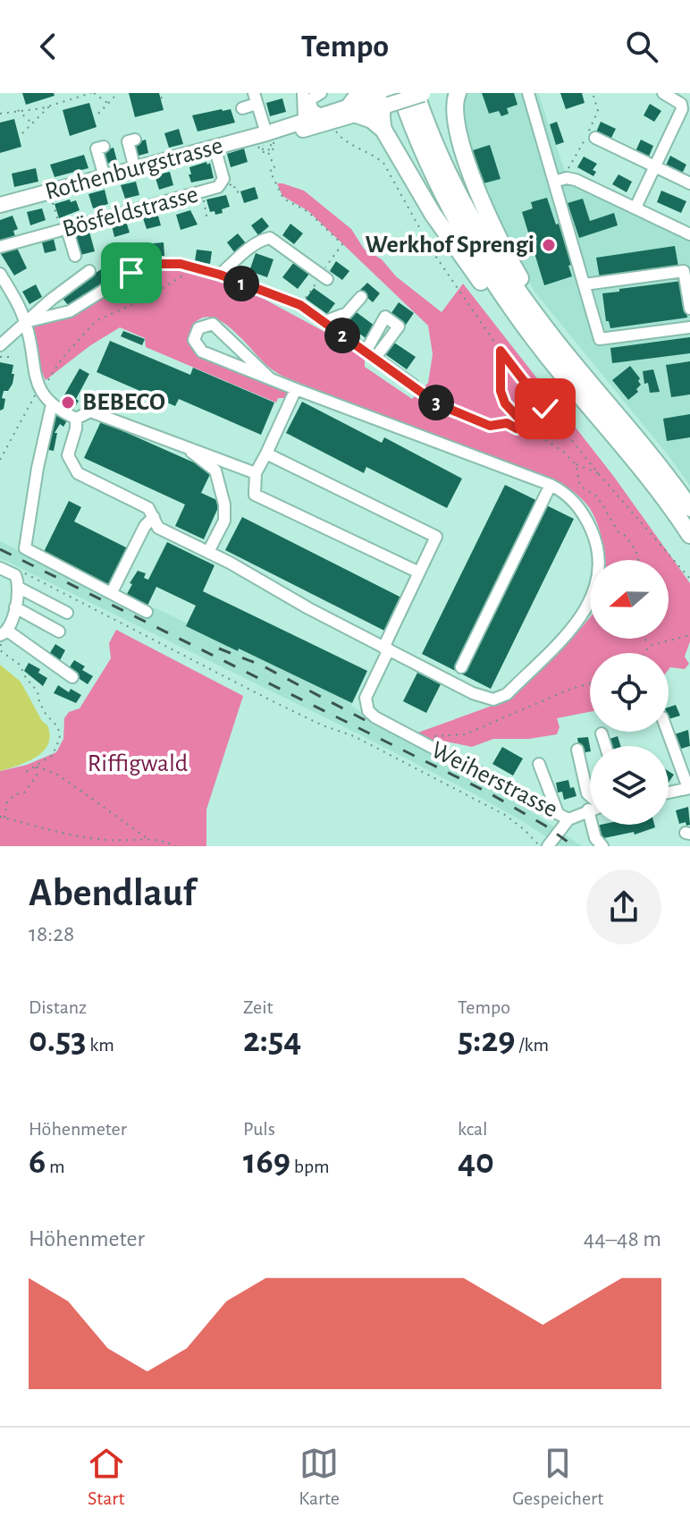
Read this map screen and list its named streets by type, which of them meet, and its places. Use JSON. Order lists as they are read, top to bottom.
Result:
{
  "streets": {
    "main road": ["Rothenburgstrasse"],
    "street": ["Bösfeldstrasse", "Weiherstrasse"]
  },
  "crossings": [
    ["Rothenburgstrasse", "Bösfeldstrasse"]
  ],
  "parks": ["Riffigwald"],
  "places": ["Werkhof Sprengi", "BEBECO"],
  "north": "left",
  "page": {
    "header": "Tempo",
    "pins": ["1", "2", "3"],
    "heading": ["Abendlauf", "18:28"],
    "stats": [
      ["Distanz", "0.53 km"],
      ["Zeit", "2:54"],
      ["Tempo", "5:29 /km"],
      ["Höhenmeter", "6 m"],
      ["Puls", "169 bpm"],
      ["kcal", "40"]
    ],
    "chart": ["Höhenmeter", "44–48 m"],
    "tabs": ["Start", "Karte", "Gespeichert"]
  }
}
